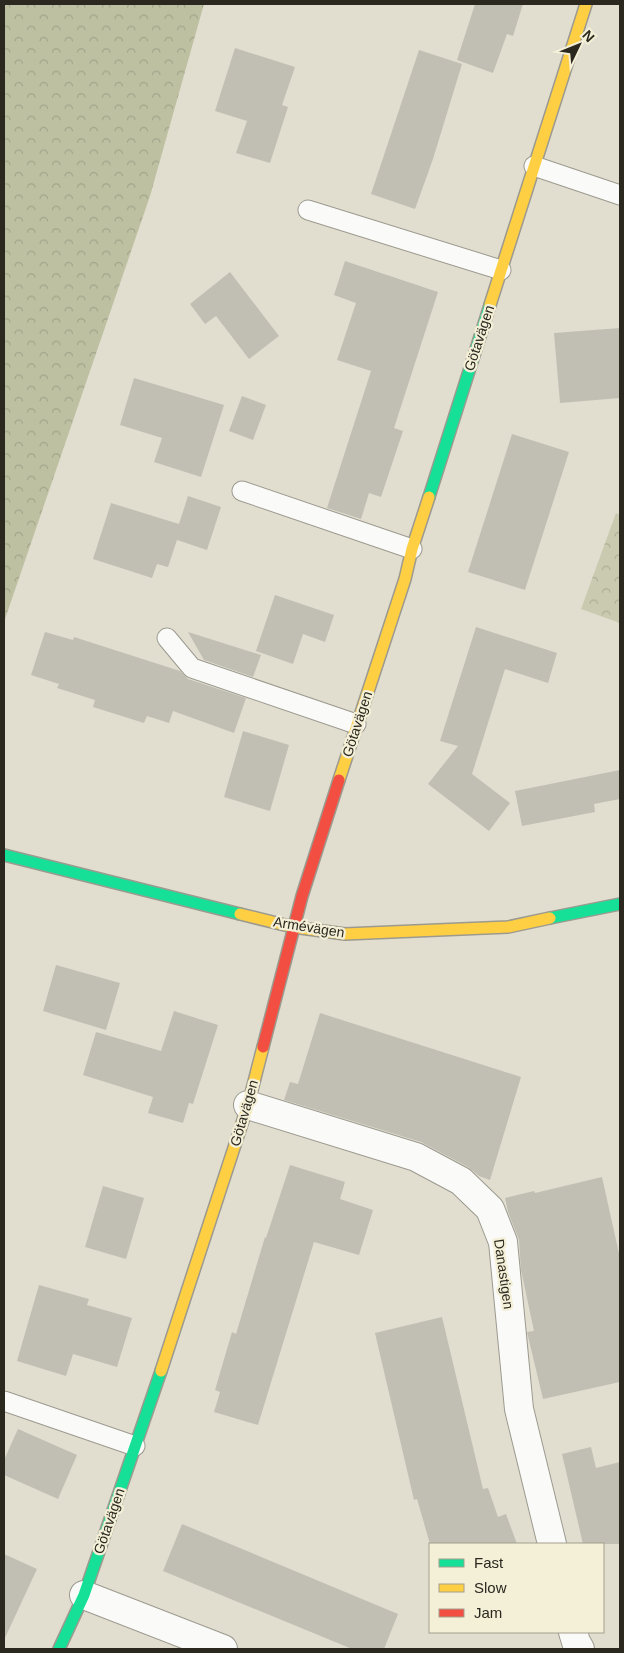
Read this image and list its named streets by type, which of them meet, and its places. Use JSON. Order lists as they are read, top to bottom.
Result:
{
  "streets": {
    "street": ["Götavägen", "Armévägen", "Danastigen"]
  },
  "crossings": [
    ["Götavägen", "Armévägen"],
    ["Götavägen", "Danastigen"]
  ],
  "legend": ["Fast", "Slow", "Jam"],
  "north": "top right"
}
